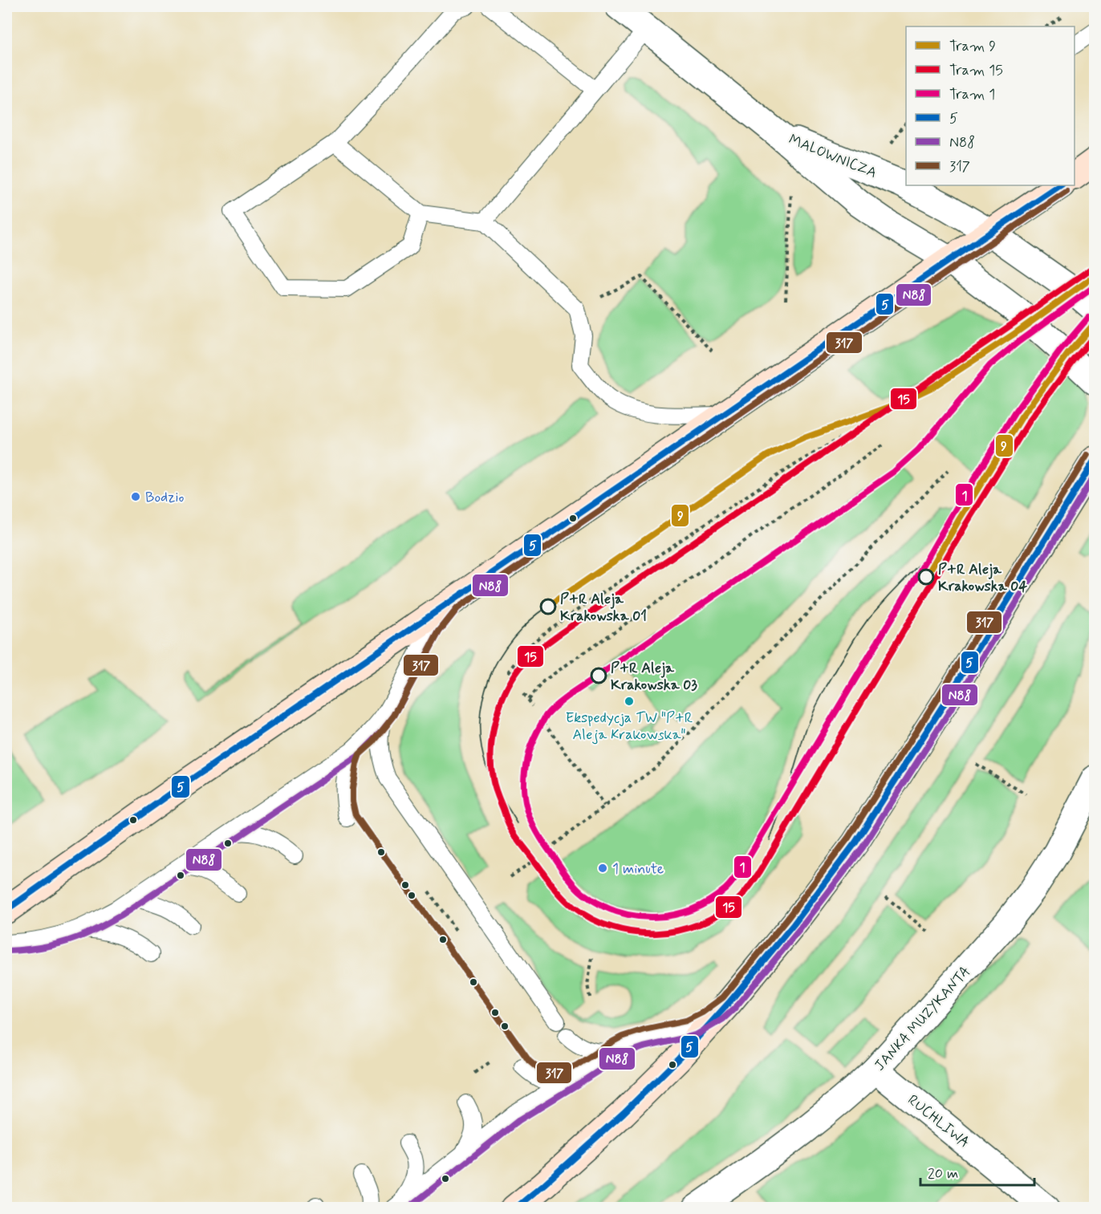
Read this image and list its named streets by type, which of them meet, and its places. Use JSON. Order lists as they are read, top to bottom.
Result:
{
  "streets": {
    "street": ["MALOWNICZA", "JANKA MUZYKANTA", "RUCHLIWA"]
  },
  "crossings": [
    ["JANKA MUZYKANTA", "RUCHLIWA"]
  ],
  "places": [
    "Bodzio",
    "P+R Aleja Krakowska 04",
    "P+R Aleja Krakowska 01",
    "P+R Aleja Krakowska 03",
    "Ekspedycja TW \"P+R Aleja Krakowska\"",
    "1 minute"
  ],
  "lines": [
    "transit line 5",
    "transit line N88",
    "transit line 317",
    "tram line 15",
    "tram line 9",
    "tram line 1"
  ],
  "legend": [
    "Tram 9",
    "Tram 15",
    "Tram 1",
    "5",
    "N88",
    "317"
  ],
  "scale_bar": "20 m"
}
